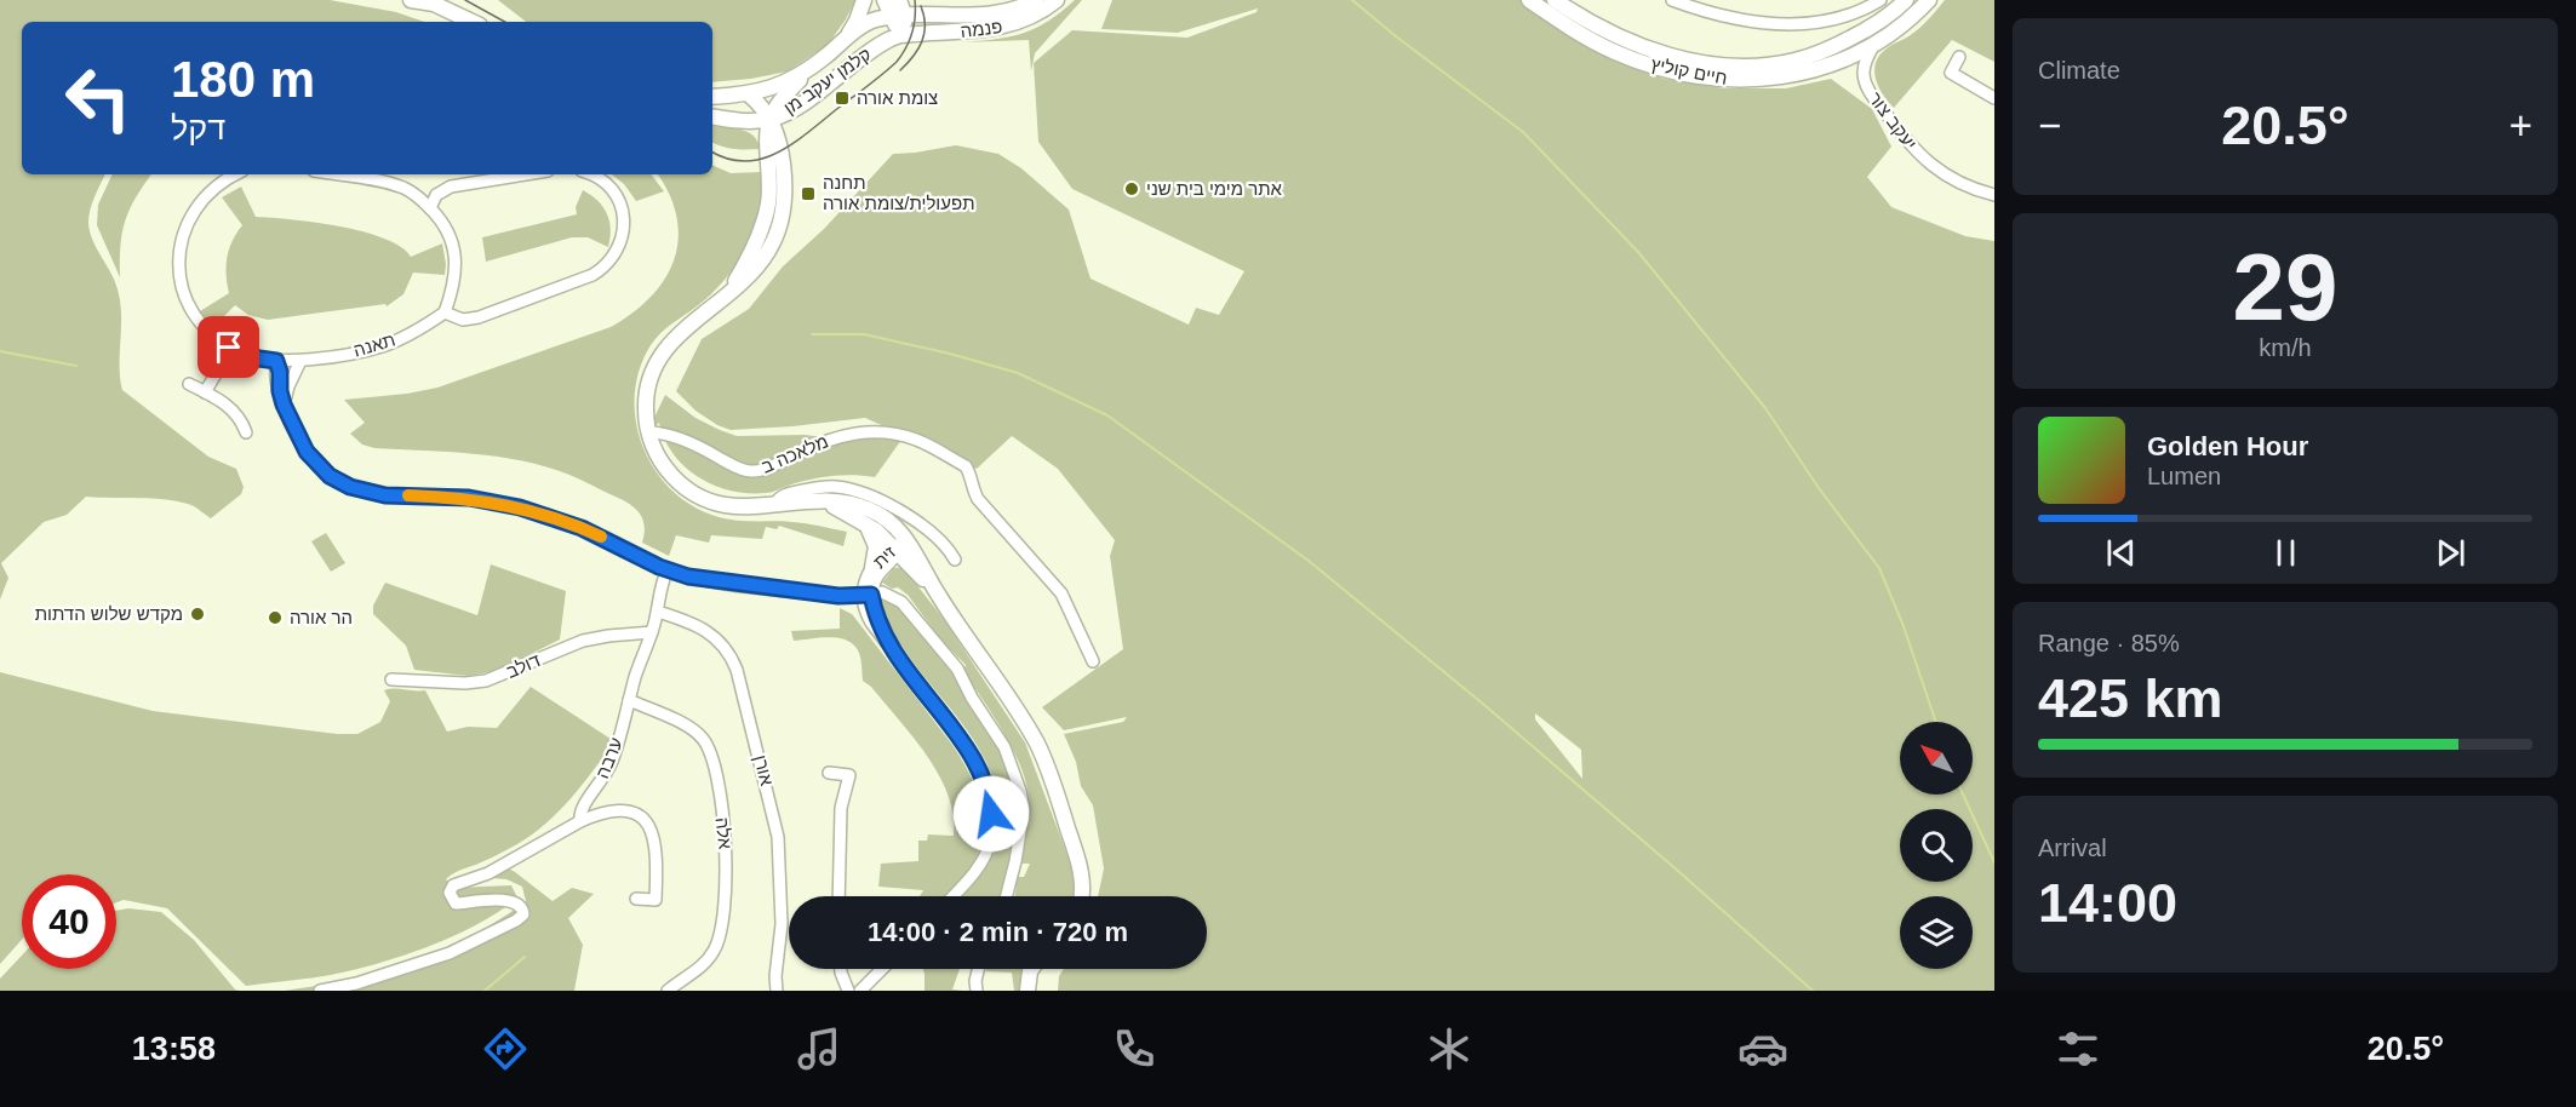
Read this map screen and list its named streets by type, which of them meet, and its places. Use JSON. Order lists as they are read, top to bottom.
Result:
{
  "streets": {
    "main road": ["פנמה", "חיים קוליץ", "קלמן יעקב מן"],
    "street": [
      "יעקב צור",
      "תאנה",
      "מלאכה ב",
      "זית",
      "דולב",
      "ערבה",
      "אורן",
      "אלה"
    ]
  },
  "crossings": [
    ["פנמה", "קלמן יעקב מן"],
    ["חיים קוליץ", "יעקב צור"],
    ["דולב", "ערבה"],
    ["ערבה", "אורן"],
    ["ערבה", "אלה"]
  ],
  "places": {
    "transit": ["צומת אורה", "תחנה תפעולית/צומת אורה"],
    "other": ["אתר מימי בית שני", "מקדש שלוש הדתות", "הר אורה"]
  },
  "north": "top left",
  "page": {
    "tile": [
      "Climate",
      ["29", "km/h"],
      ["Range · 85%", "425 km"],
      ["Arrival", "14:00"]
    ],
    "turn": ["180 m", "דקל"],
    "heat": ["−", "20.5°", "+"],
    "song": ["Golden Hour", "Lumen"],
    "limit": "40",
    "trip": "14:00 · 2 min · 720 m",
    "tabs": ["13:58", "20.5°"]
  }
}
